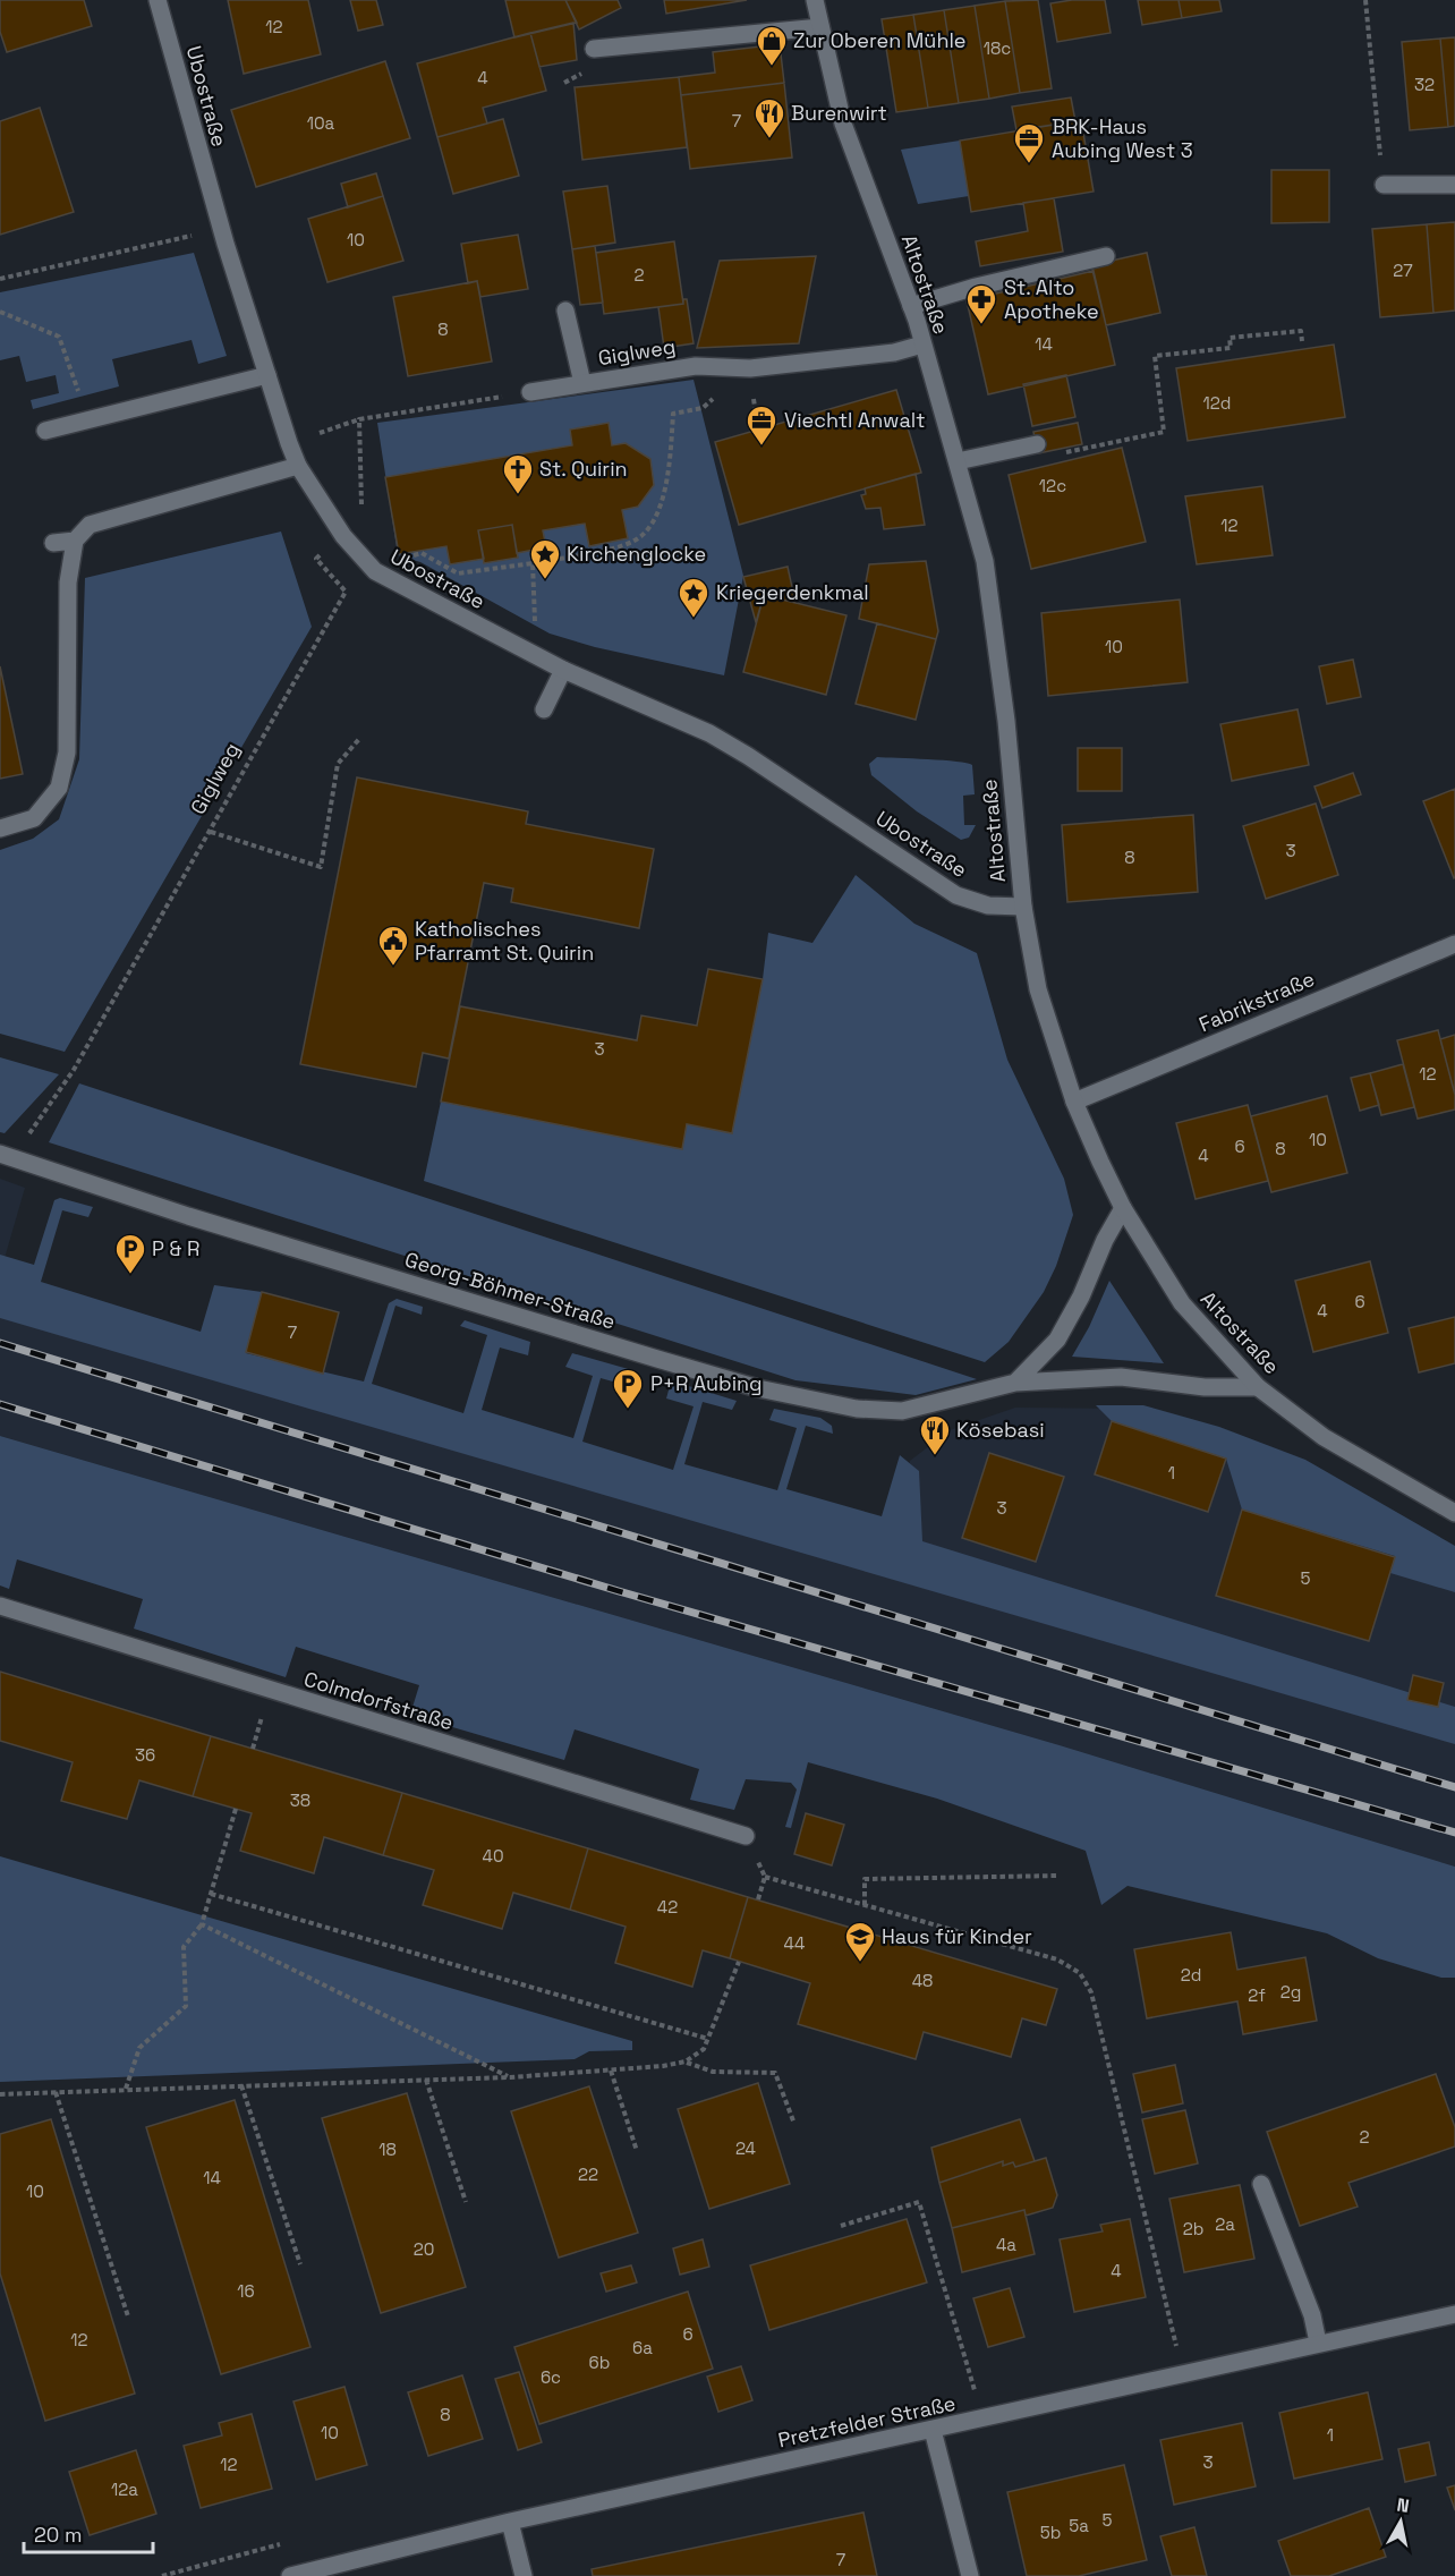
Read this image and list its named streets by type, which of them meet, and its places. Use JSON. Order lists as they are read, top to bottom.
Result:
{
  "streets": {
    "street": [
      "Ubostraße",
      "Altostraße",
      "Giglweg",
      "Fabrikstraße",
      "Georg-Böhmer-Straße",
      "Colmdorfstraße",
      "Pretzfelder Straße"
    ]
  },
  "crossings": [
    ["Ubostraße", "Altostraße"],
    ["Ubostraße", "Giglweg"],
    ["Altostraße", "Giglweg"],
    ["Altostraße", "Fabrikstraße"],
    ["Altostraße", "Georg-Böhmer-Straße"],
    ["Giglweg", "Georg-Böhmer-Straße"]
  ],
  "places": {
    "shop": ["Zur Oberen Mühle"],
    "restaurant": ["Burenwirt", "Kösebasi"],
    "office": ["BRK-Haus Aubing West 3", "Viechtl Anwalt"],
    "pharmacy": ["St. Alto Apotheke"],
    "church": ["St. Quirin"],
    "place": ["Kirchenglocke", "Kriegerdenkmal"],
    "public building": ["Katholisches Pfarramt St. Quirin"],
    "parking": ["P & R", "P+R Aubing"],
    "school or university": ["Haus für Kinder"]
  },
  "house_numbers": [
    "12",
    "18c",
    "4",
    "32",
    "7",
    "10a",
    "10",
    "27",
    "2",
    "8",
    "14",
    "12d",
    "12c",
    "12",
    "10",
    "3",
    "8",
    "3",
    "12",
    "10",
    "6",
    "8",
    "4",
    "6",
    "4",
    "7",
    "1",
    "3",
    "5",
    "36",
    "38",
    "40",
    "42",
    "44",
    "2d",
    "48",
    "2g",
    "2f",
    "2",
    "24",
    "18",
    "22",
    "14",
    "10",
    "2a",
    "2b",
    "4a",
    "20",
    "4",
    "16",
    "6",
    "12",
    "6a",
    "6b",
    "6c",
    "8",
    "10",
    "1",
    "3",
    "12",
    "12a",
    "5",
    "5a",
    "5b",
    "7"
  ],
  "scale_bar": "20 m",
  "north": "top"
}
